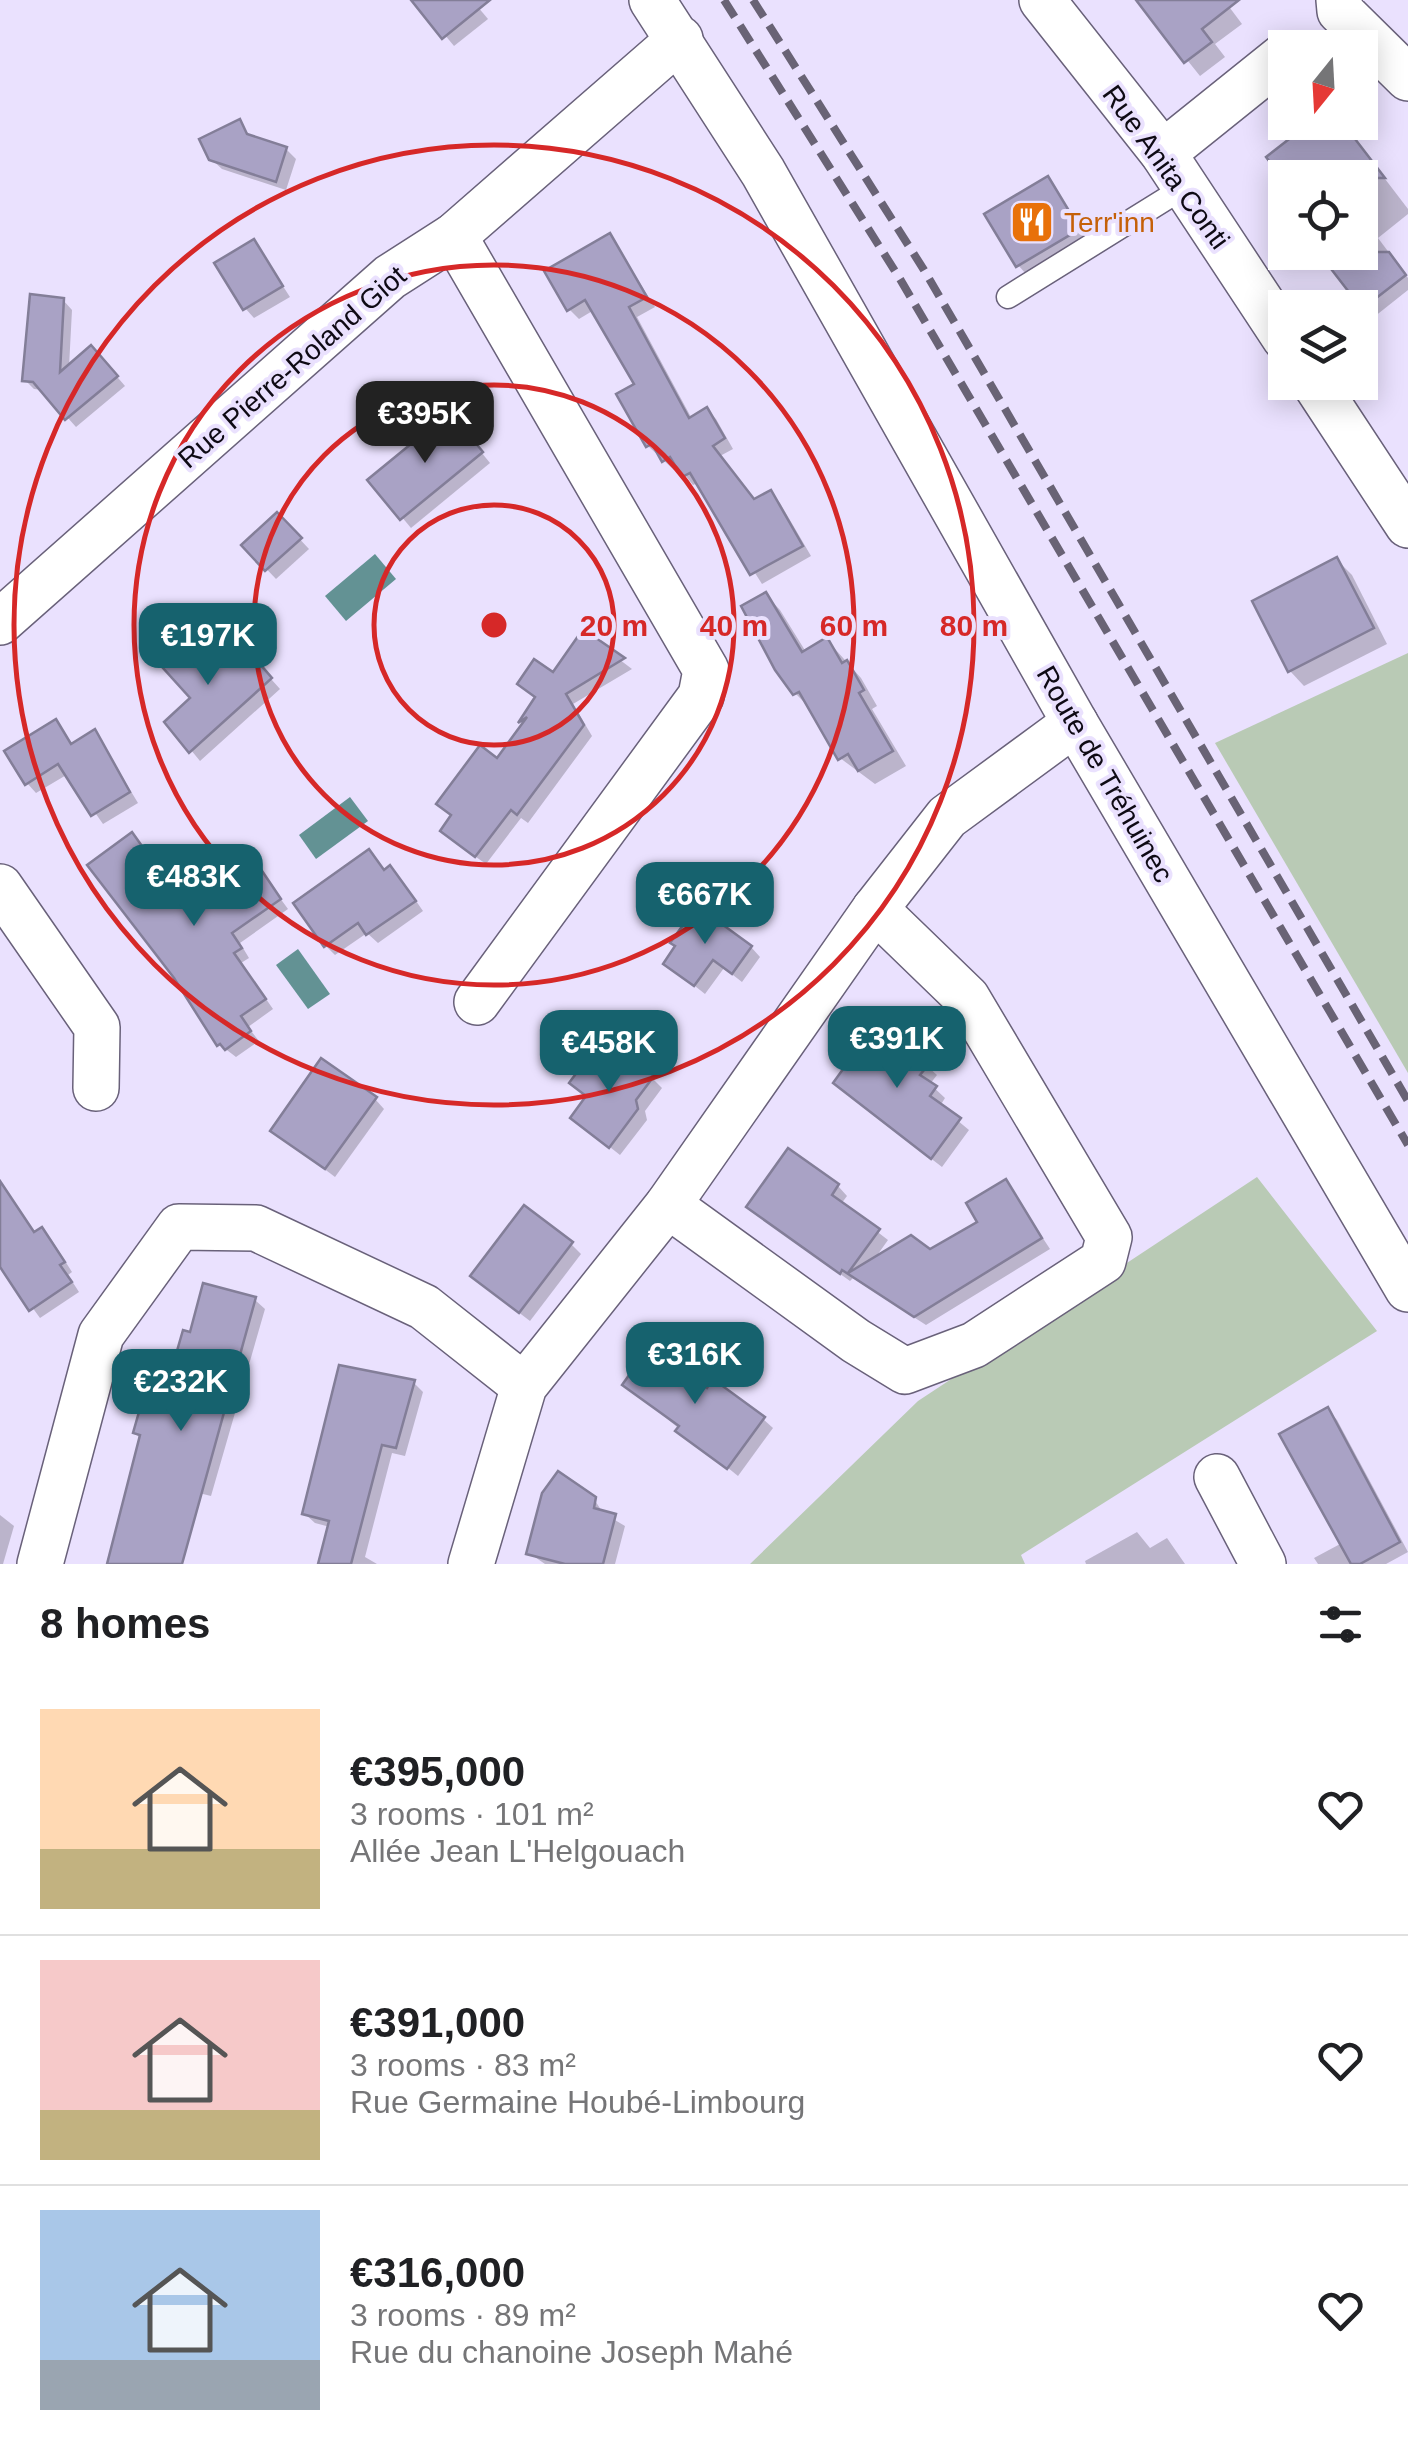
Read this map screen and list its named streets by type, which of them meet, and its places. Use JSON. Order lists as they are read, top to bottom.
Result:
{
  "streets": {
    "street": ["Rue Anita Conti", "Rue Pierre-Roland Giot", "Route de Tréhuinec"]
  },
  "crossings": [
    ["Rue Pierre-Roland Giot", "Route de Tréhuinec"]
  ],
  "places": {
    "restaurant": ["Terr'inn"]
  },
  "north": "bottom",
  "page": {
    "price": [
      "€395K",
      "€197K",
      "€483K",
      "€667K",
      "€391K",
      "€458K",
      "€316K",
      "€232K"
    ],
    "heading": "8 homes",
    "list": [
      {
        "name": "€395,000",
        "note": "3 rooms · 101 m² · Allée Jean L'Helgouach"
      },
      {
        "name": "€391,000",
        "note": "3 rooms · 83 m² · Rue Germaine Houbé-Limbourg"
      },
      {
        "name": "€316,000",
        "note": "3 rooms · 89 m² · Rue du chanoine Joseph Mahé"
      }
    ]
  },
  "rings": [
    "20 m",
    "40 m",
    "60 m",
    "80 m"
  ]
}
